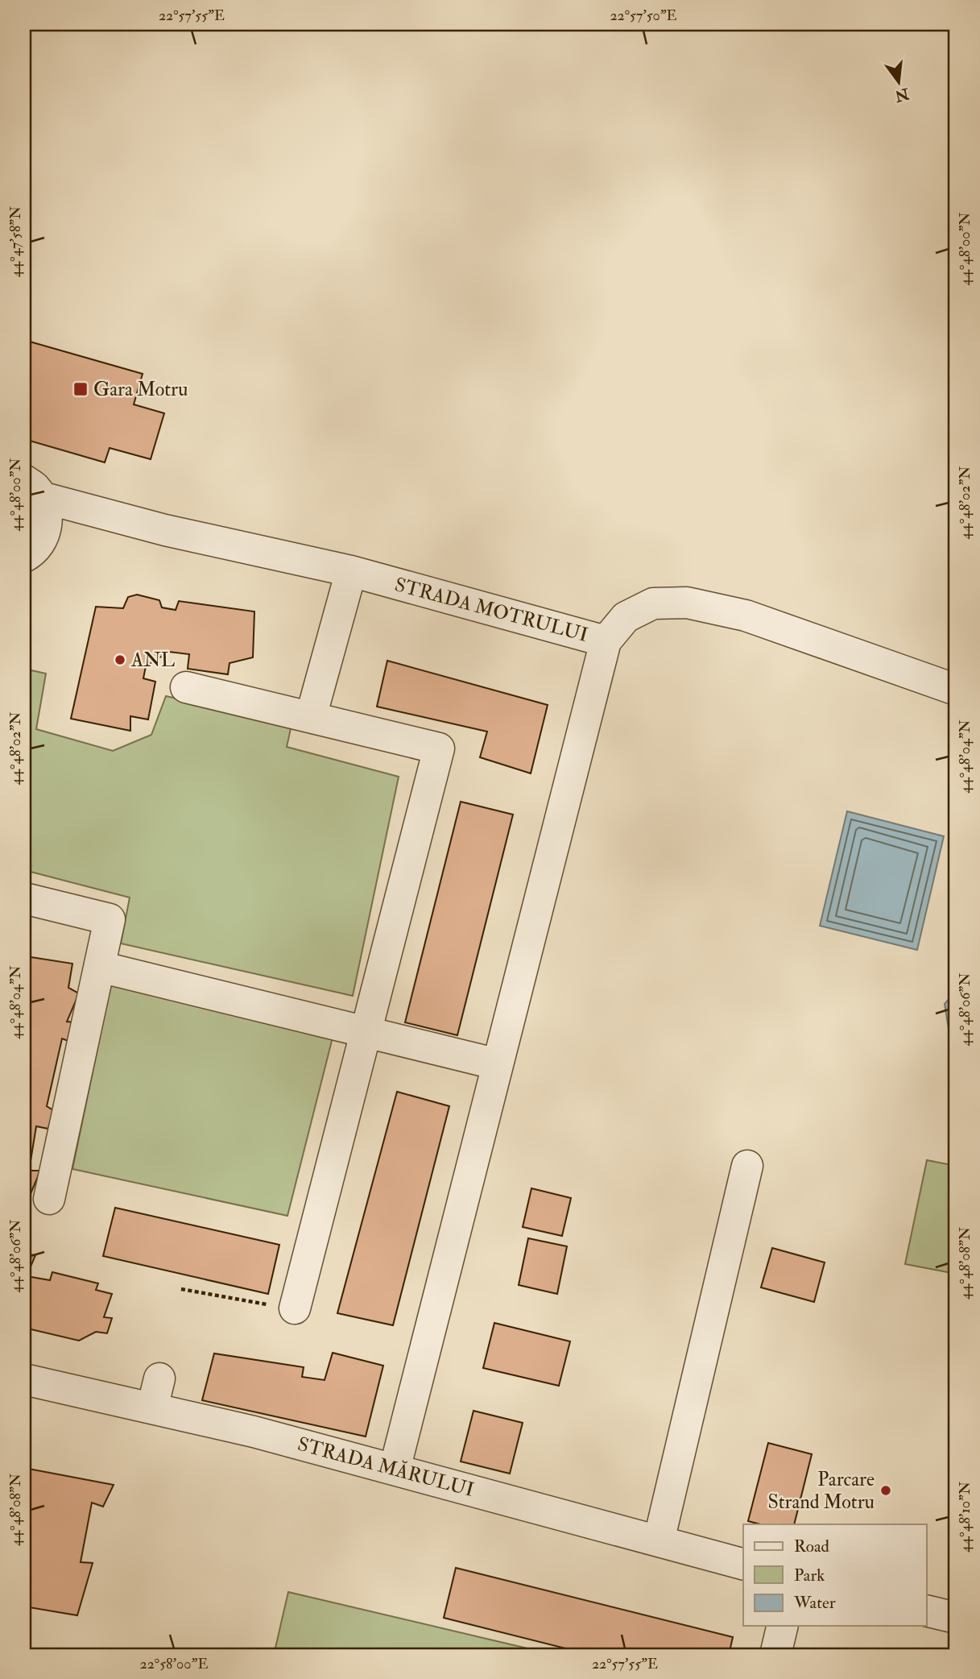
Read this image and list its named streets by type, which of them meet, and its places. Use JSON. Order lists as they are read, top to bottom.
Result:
{
  "streets": {
    "street": ["STRADA MOTRULUI", "STRADA MĂRULUI"]
  },
  "places": {
    "transit": ["Gara Motru"],
    "other": ["ANL", "Parcare Strand Motru"]
  },
  "legend": ["Road", "Park", "Water"],
  "north": "bottom",
  "coordinates": [
    "22°57'55\"E",
    "22°57'50\"E",
    "44°47'58\"N",
    "44°48'00\"N",
    "44°48'02\"N",
    "44°48'04\"N",
    "44°48'06\"N",
    "44°48'08\"N",
    "44°48'10\"N",
    "22°58'00\"E"
  ]
}
